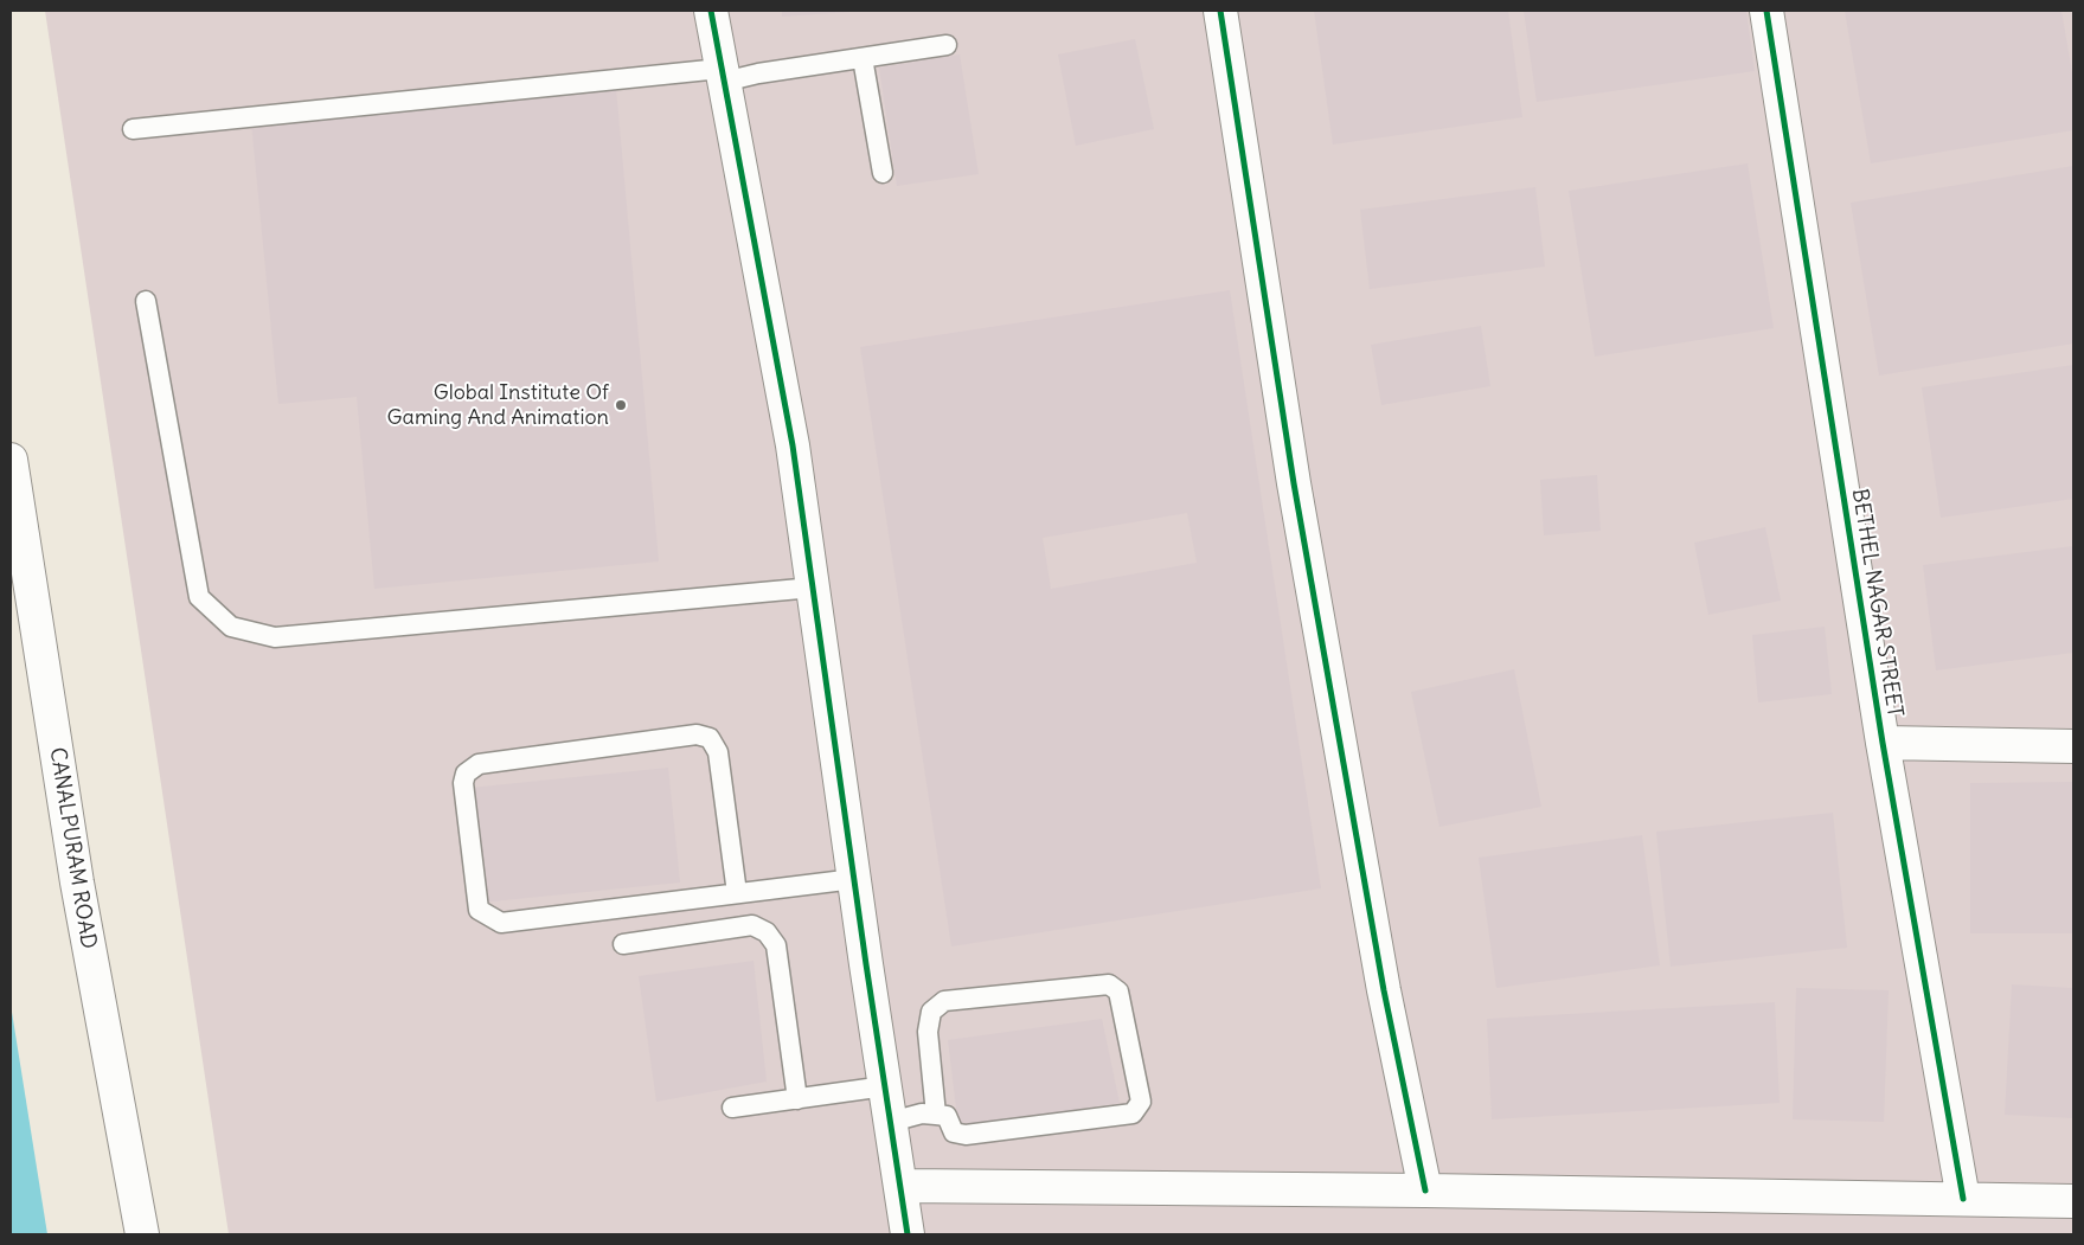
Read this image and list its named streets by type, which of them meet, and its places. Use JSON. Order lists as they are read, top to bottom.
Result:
{
  "streets": {
    "street": ["BETHEL NAGAR STREET", "CANALPURAM ROAD"]
  },
  "places": ["Global Institute Of Gaming And Animation"]
}
